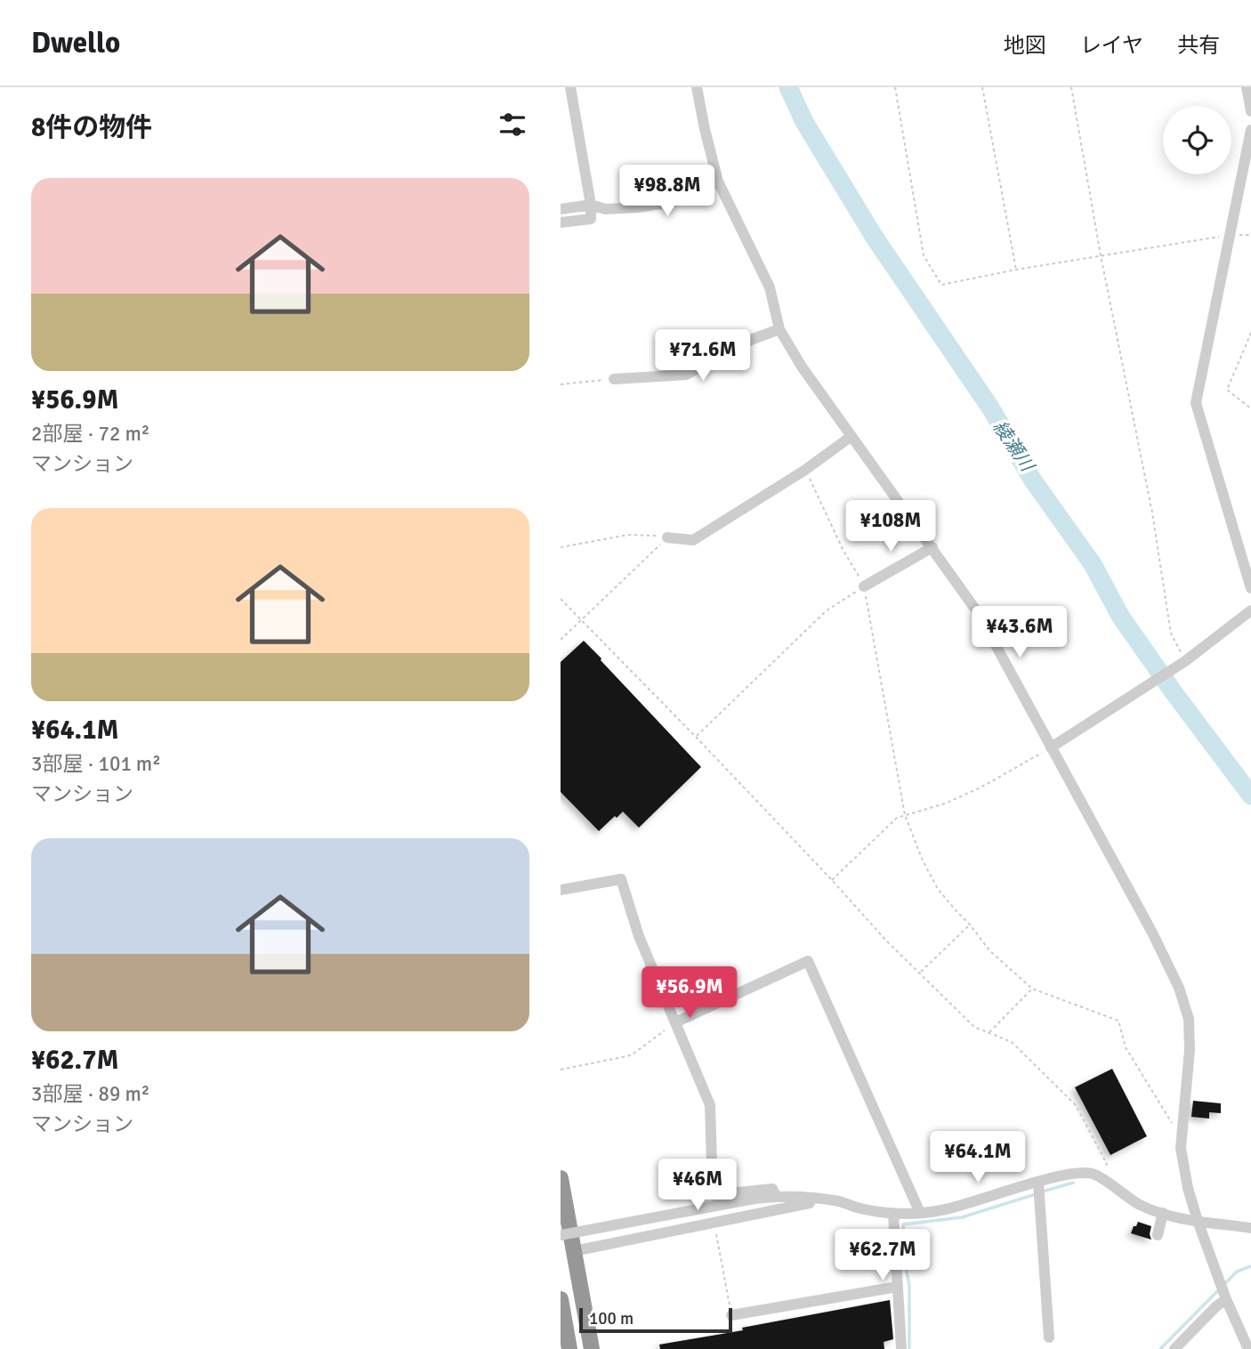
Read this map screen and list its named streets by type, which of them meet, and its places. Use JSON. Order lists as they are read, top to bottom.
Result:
{
  "water": ["綾瀬川"],
  "scale_bar": "100 m",
  "page": {
    "header": "Dwello",
    "nav": ["地図", "レイヤ", "共有"],
    "heading": "8件の物件",
    "list": [
      {
        "name": "¥56.9M",
        "note": "2部屋 · 72 m² · マンション"
      },
      {
        "name": "¥64.1M",
        "note": "3部屋 · 101 m² · マンション"
      },
      {
        "name": "¥62.7M",
        "note": "3部屋 · 89 m² · マンション"
      }
    ],
    "price": [
      "¥98.8M",
      "¥71.6M",
      "¥108M",
      "¥43.6M",
      "¥56.9M",
      "¥64.1M",
      "¥46M",
      "¥62.7M"
    ],
    "scale": "100 m"
  }
}
